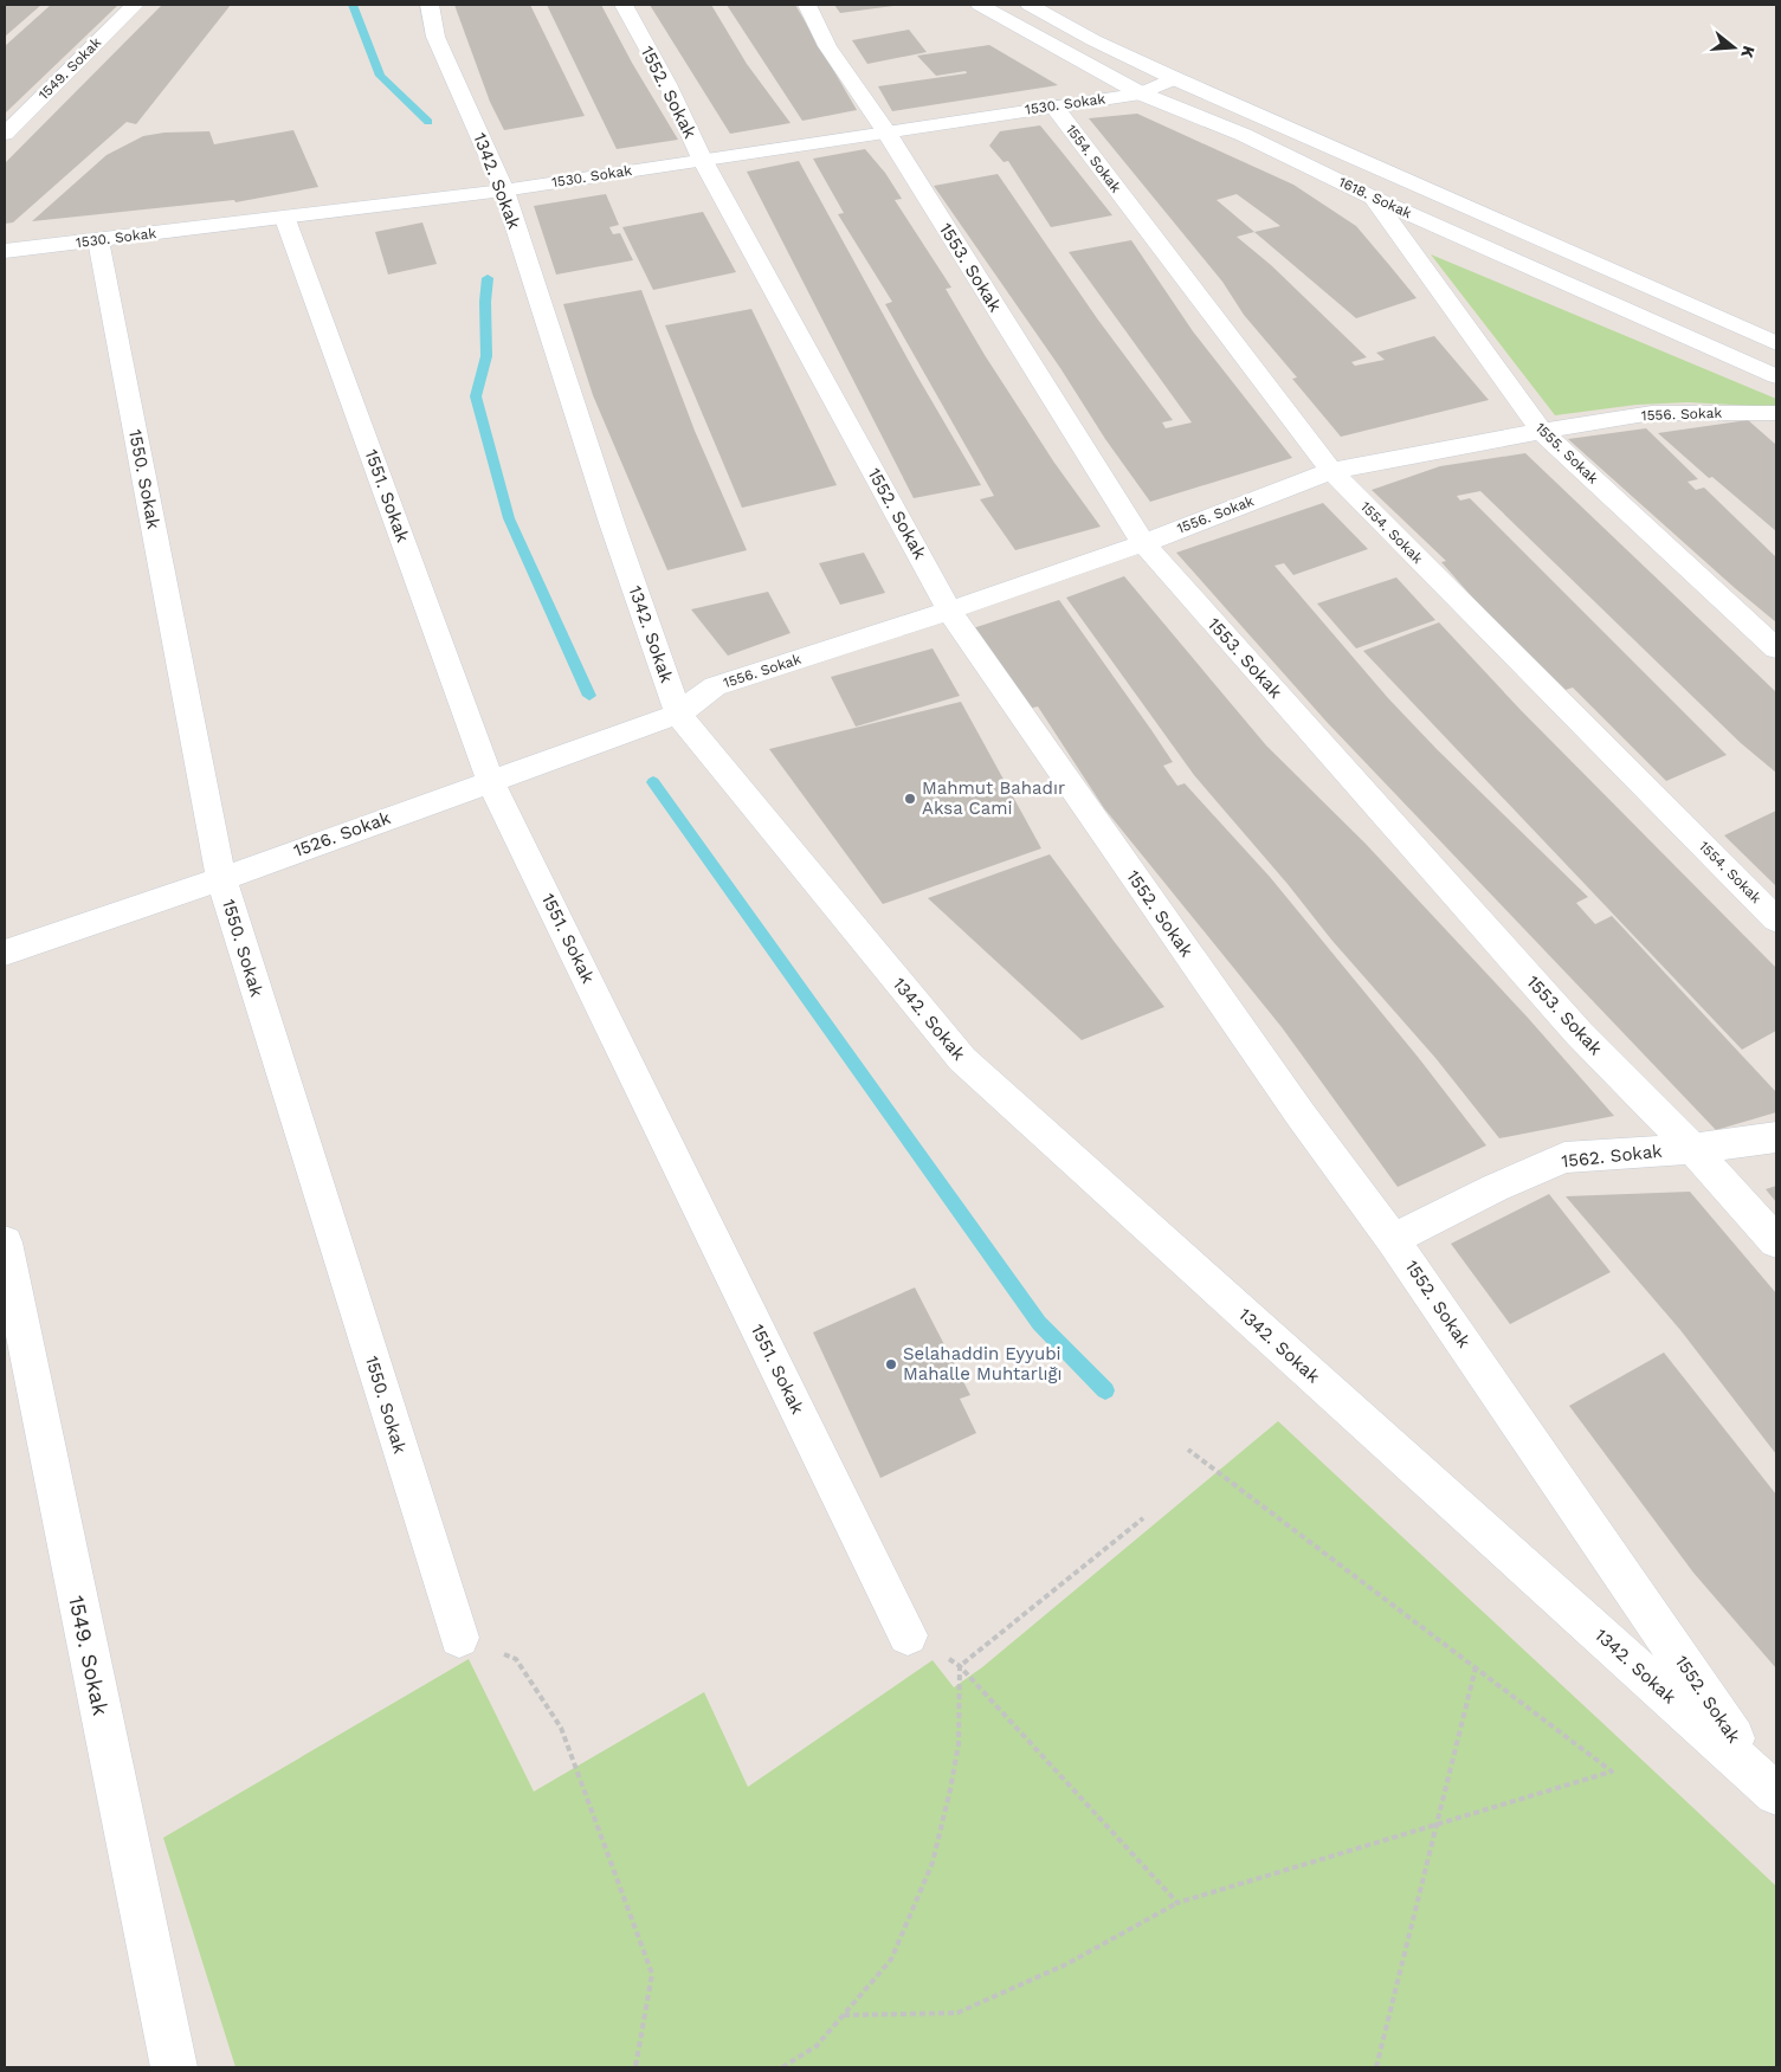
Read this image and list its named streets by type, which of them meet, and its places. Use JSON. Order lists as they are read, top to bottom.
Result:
{
  "streets": {
    "street": [
      "1549. Sokak",
      "1552. Sokak",
      "1530. Sokak",
      "1554. Sokak",
      "1342. Sokak",
      "1618. Sokak",
      "1553. Sokak",
      "1556. Sokak",
      "1555. Sokak",
      "1550. Sokak",
      "1551. Sokak",
      "1526. Sokak",
      "1562. Sokak"
    ]
  },
  "crossings": [
    ["1552. Sokak", "1530. Sokak"],
    ["1552. Sokak", "1342. Sokak"],
    ["1552. Sokak", "1556. Sokak"],
    ["1552. Sokak", "1562. Sokak"],
    ["1530. Sokak", "1554. Sokak"],
    ["1530. Sokak", "1342. Sokak"],
    ["1530. Sokak", "1618. Sokak"],
    ["1530. Sokak", "1553. Sokak"],
    ["1530. Sokak", "1550. Sokak"],
    ["1530. Sokak", "1551. Sokak"],
    ["1554. Sokak", "1556. Sokak"],
    ["1342. Sokak", "1556. Sokak"],
    ["1342. Sokak", "1526. Sokak"],
    ["1618. Sokak", "1555. Sokak"],
    ["1553. Sokak", "1556. Sokak"],
    ["1553. Sokak", "1562. Sokak"],
    ["1556. Sokak", "1555. Sokak"],
    ["1556. Sokak", "1526. Sokak"],
    ["1550. Sokak", "1526. Sokak"],
    ["1551. Sokak", "1526. Sokak"]
  ],
  "places": ["Mahmut Bahadır Aksa Cami", "Selahaddin Eyyubi Mahalle Muhtarlığı"],
  "north": "right"
}
